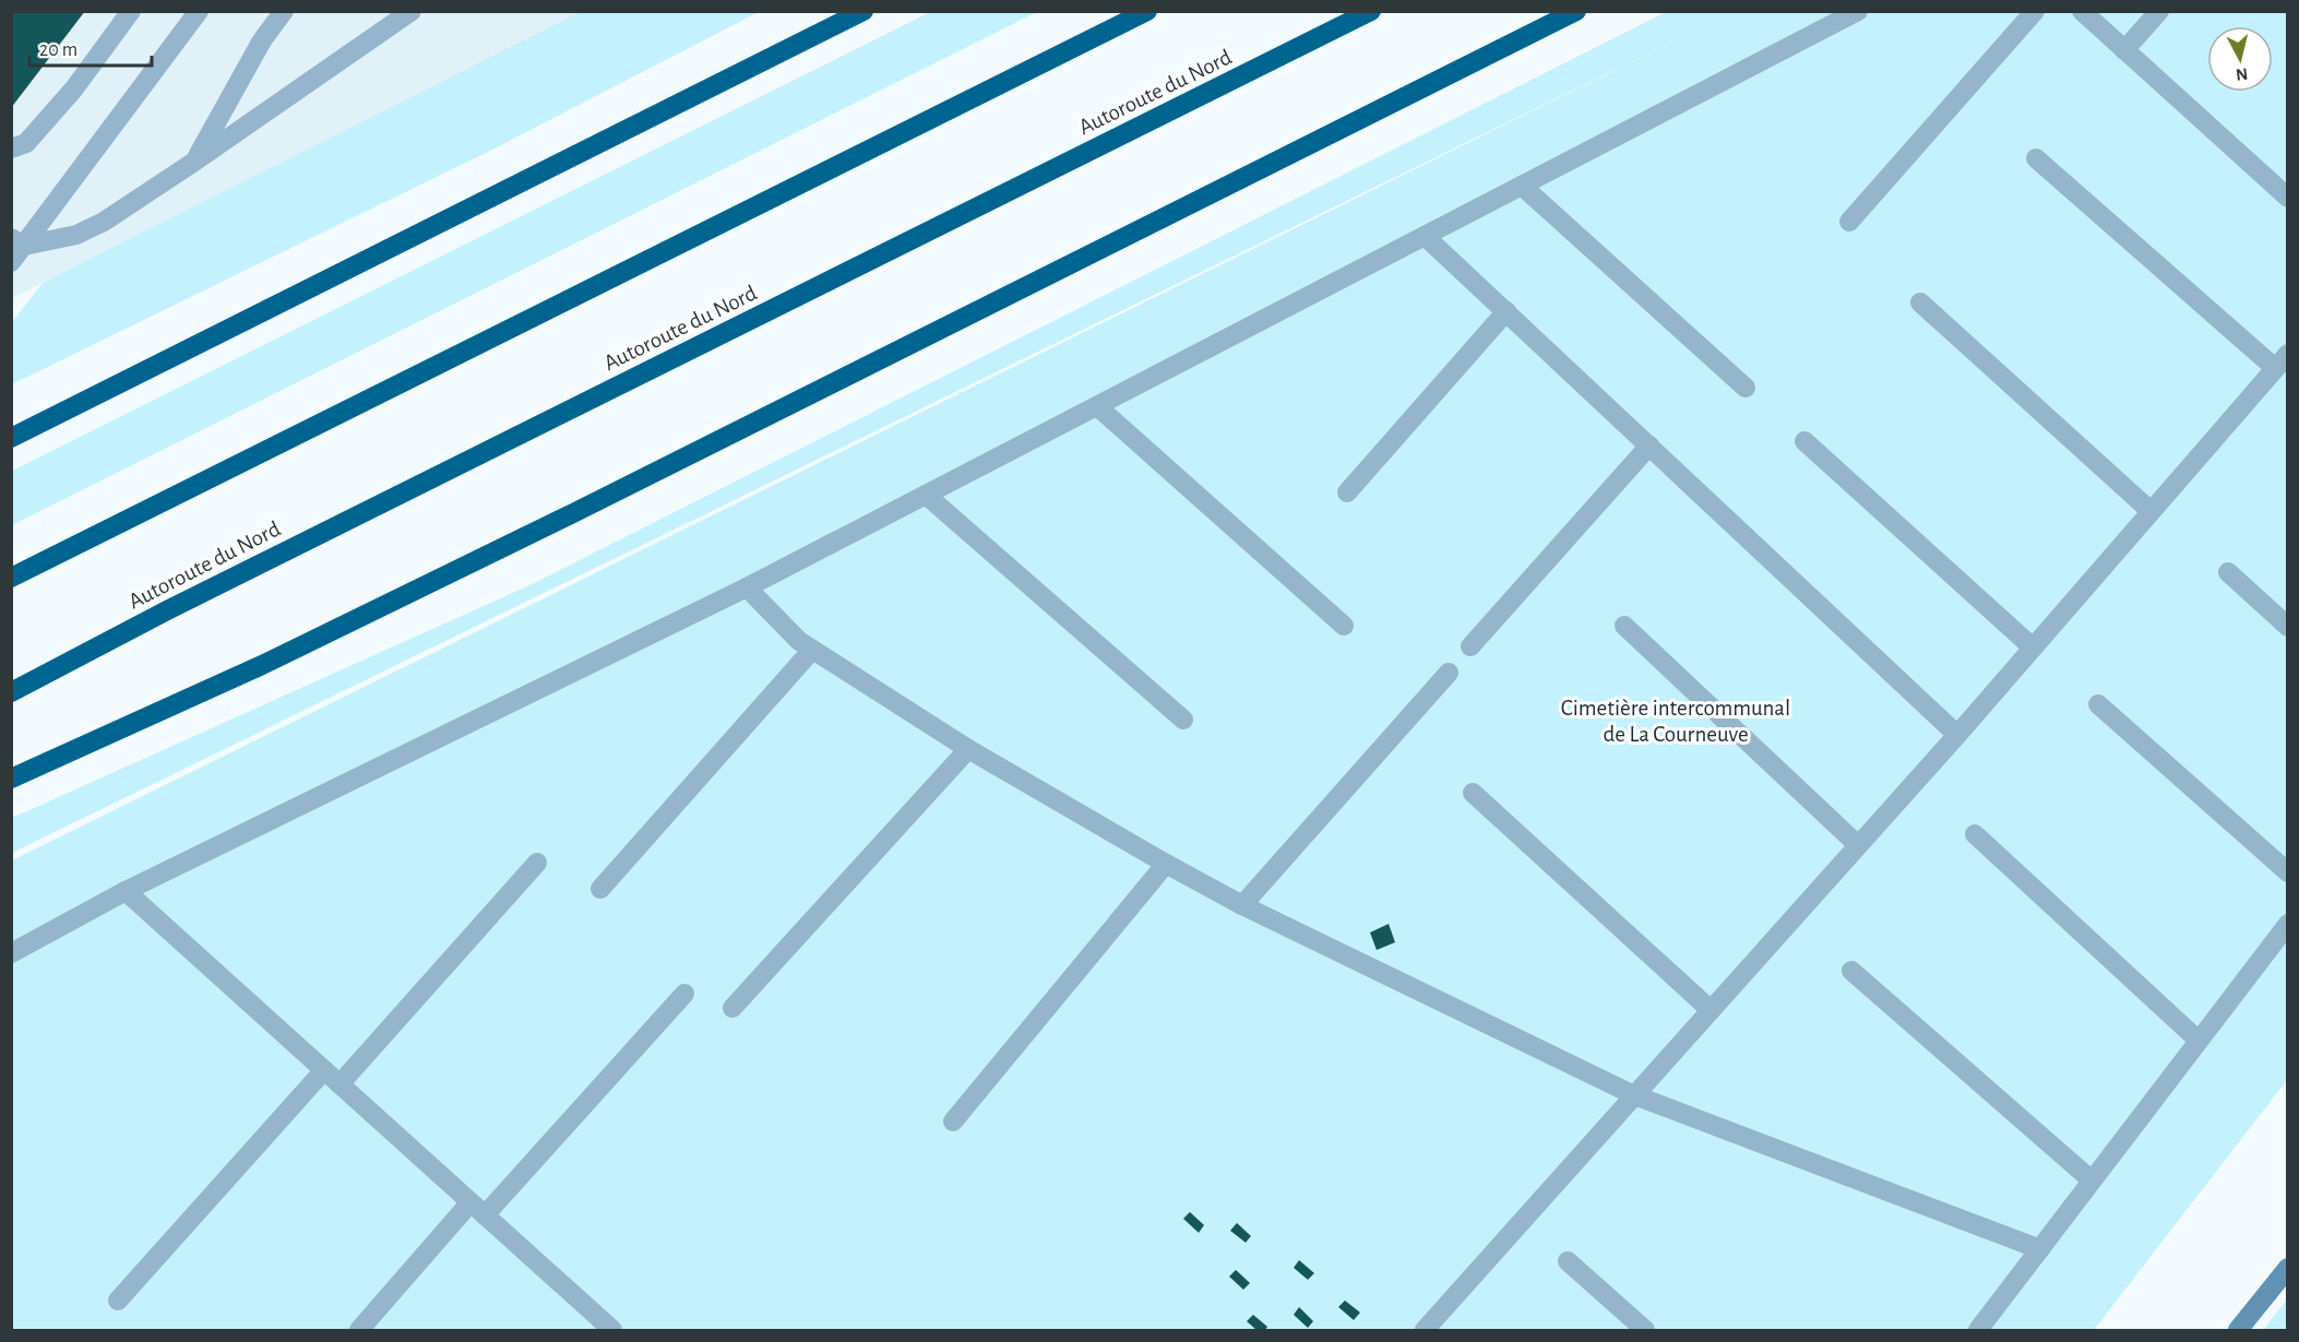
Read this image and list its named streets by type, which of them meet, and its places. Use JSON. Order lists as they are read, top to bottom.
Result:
{
  "streets": {
    "highway": ["Autoroute du Nord"]
  },
  "parks": ["Cimetière intercommunal de La Courneuve"],
  "scale_bar": "20 m",
  "north": "bottom"
}
